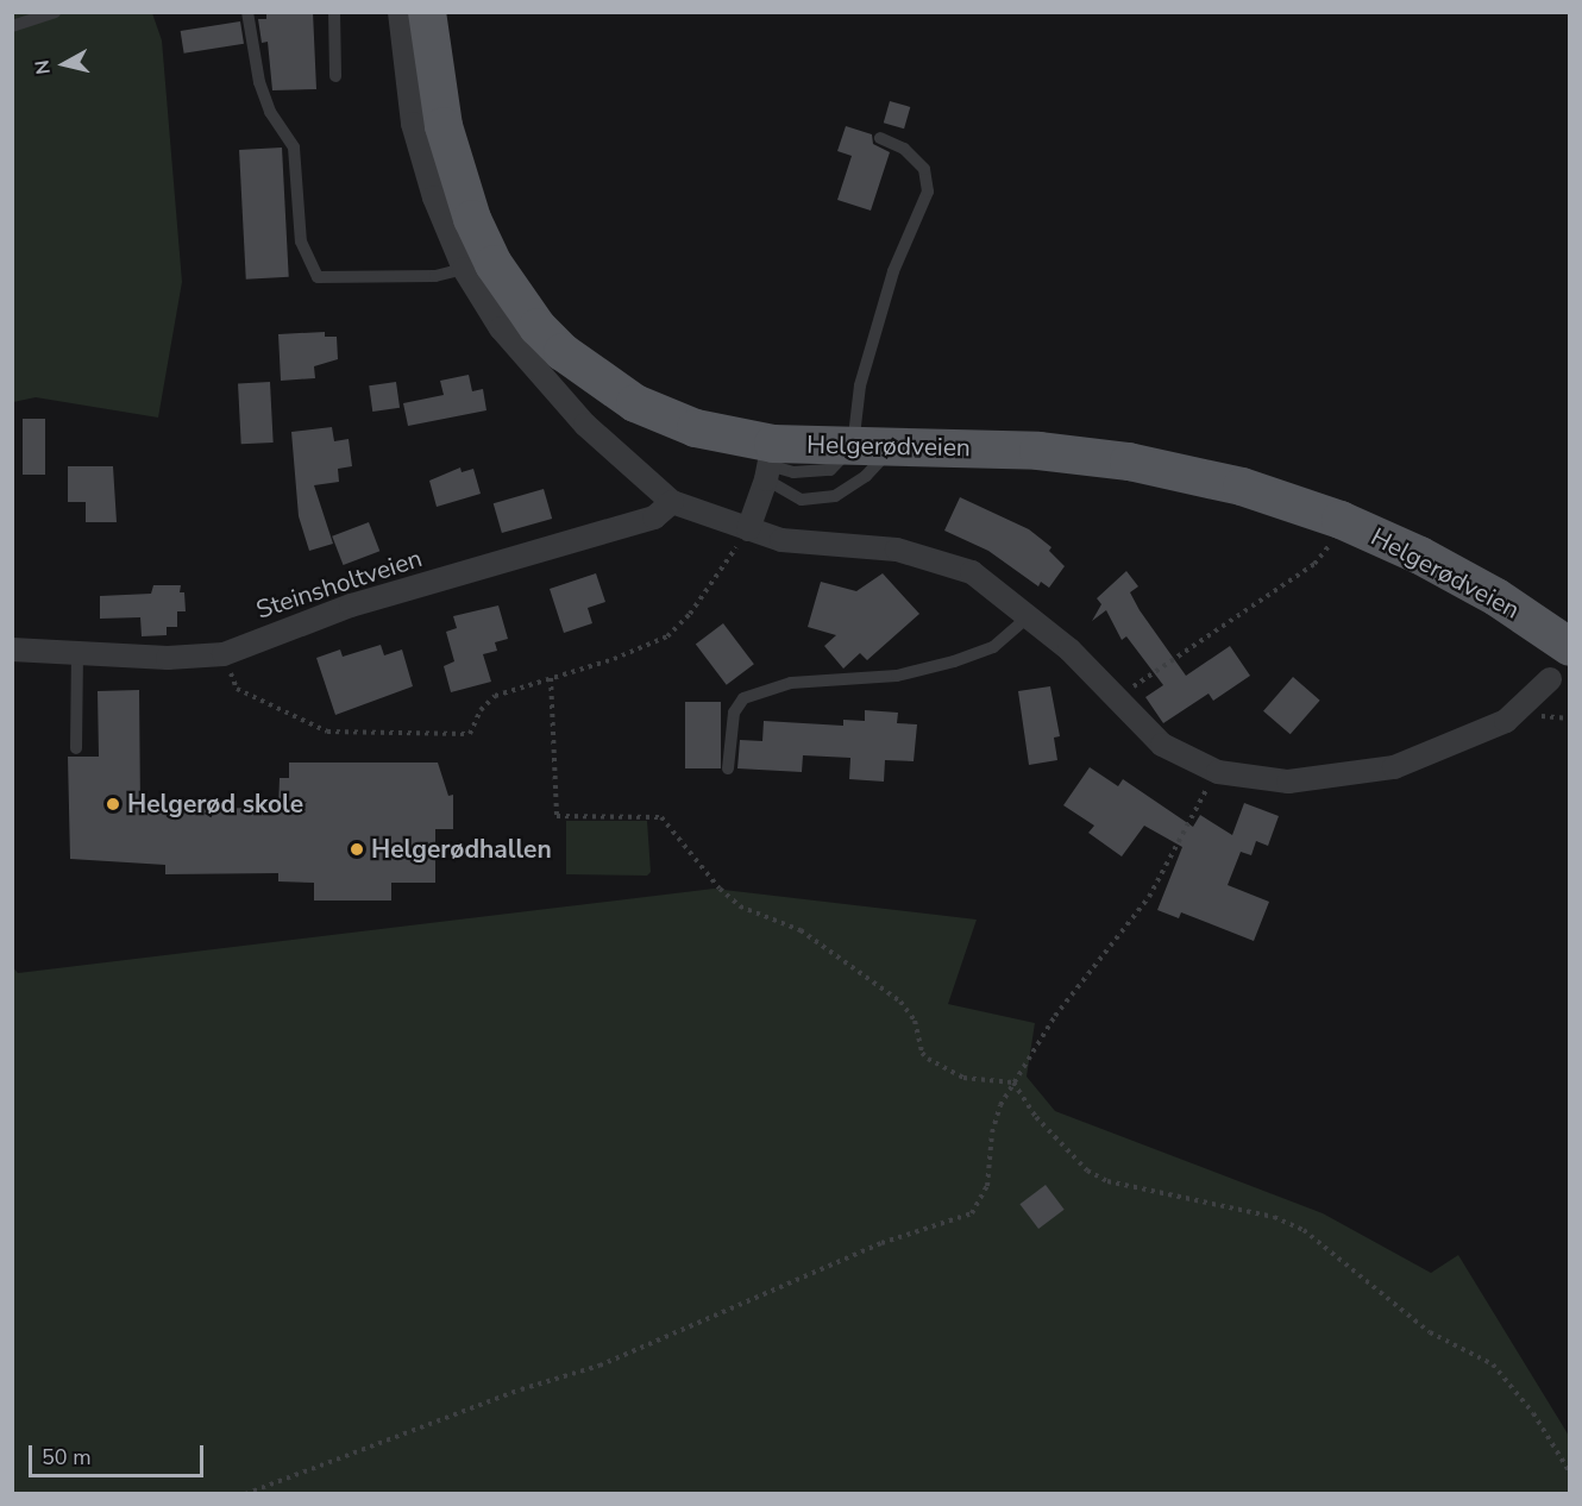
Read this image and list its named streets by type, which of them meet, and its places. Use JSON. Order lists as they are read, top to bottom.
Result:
{
  "streets": {
    "main road": ["Helgerødveien"],
    "street": ["Steinsholtveien"]
  },
  "places": ["Helgerød skole", "Helgerødhallen"],
  "scale_bar": "50 m",
  "north": "left"
}
